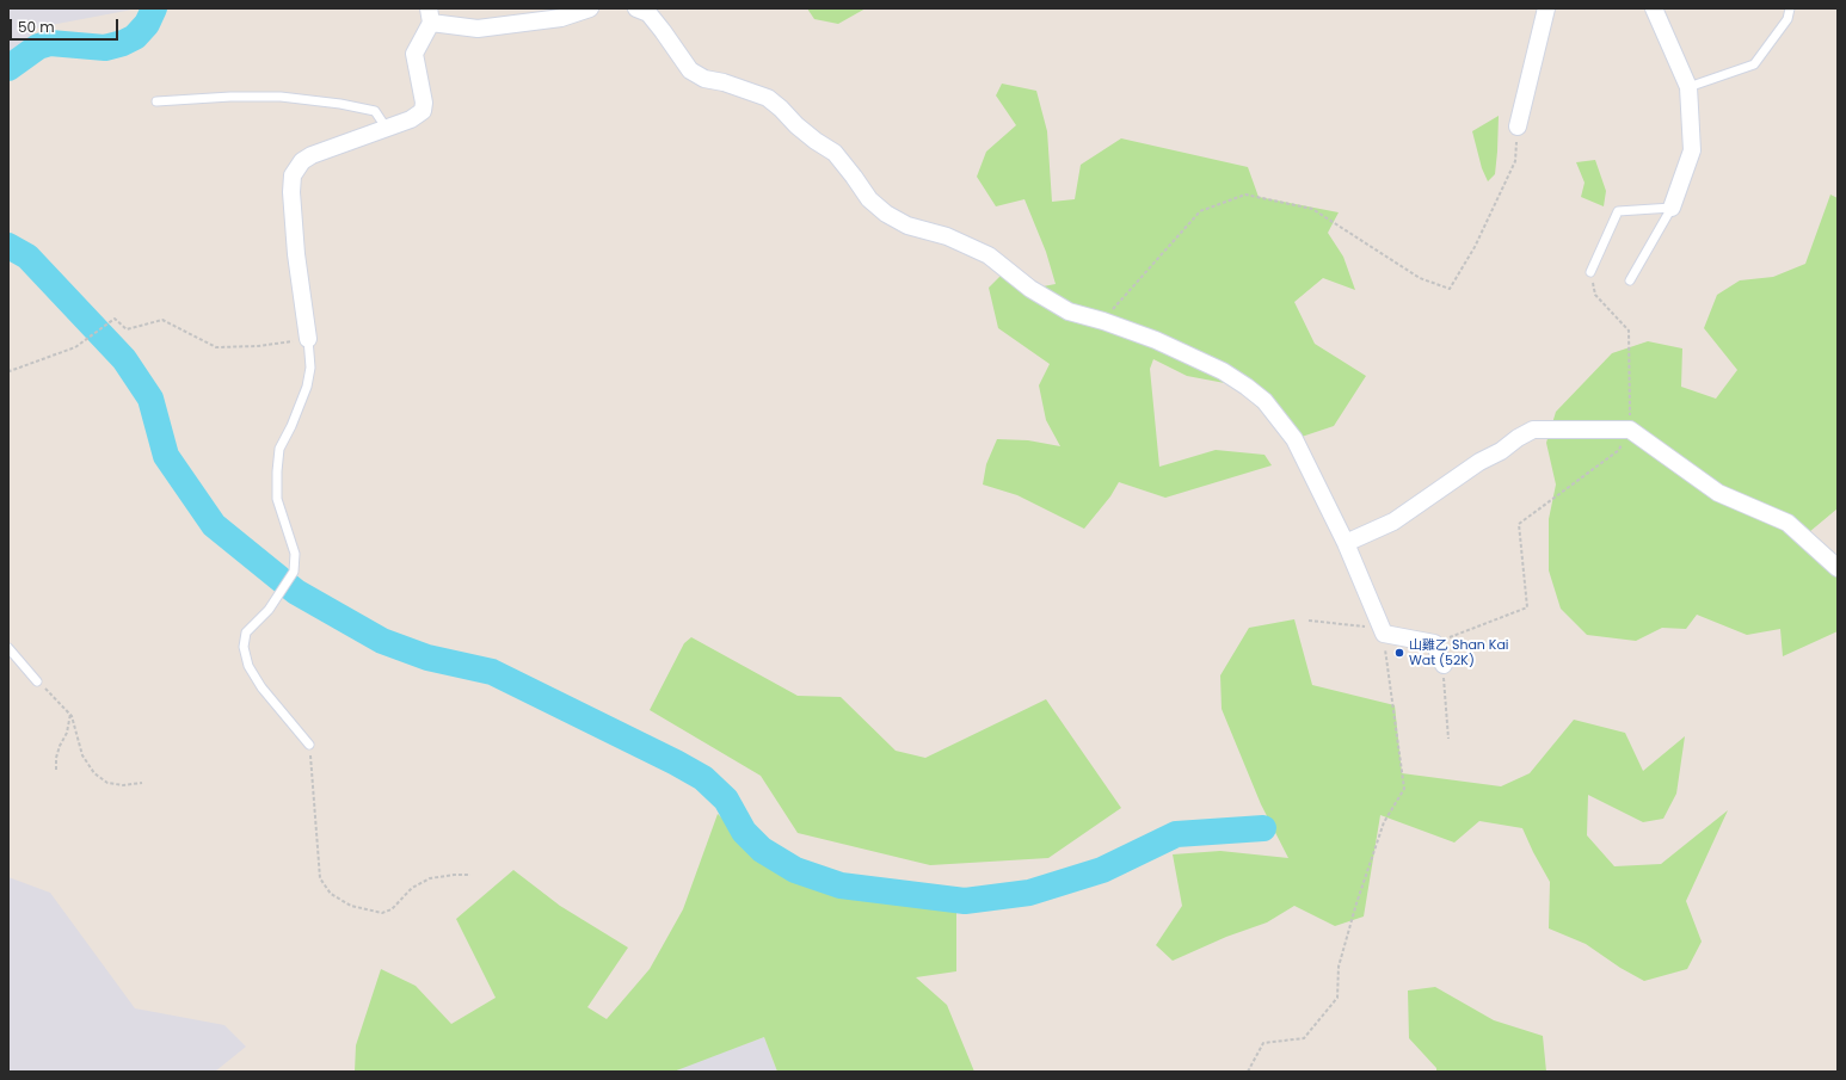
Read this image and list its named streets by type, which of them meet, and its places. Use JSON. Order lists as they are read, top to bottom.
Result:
{
  "places": ["山雞乙 Shan Kai Wat (52K)"],
  "scale_bar": "50 m"
}
